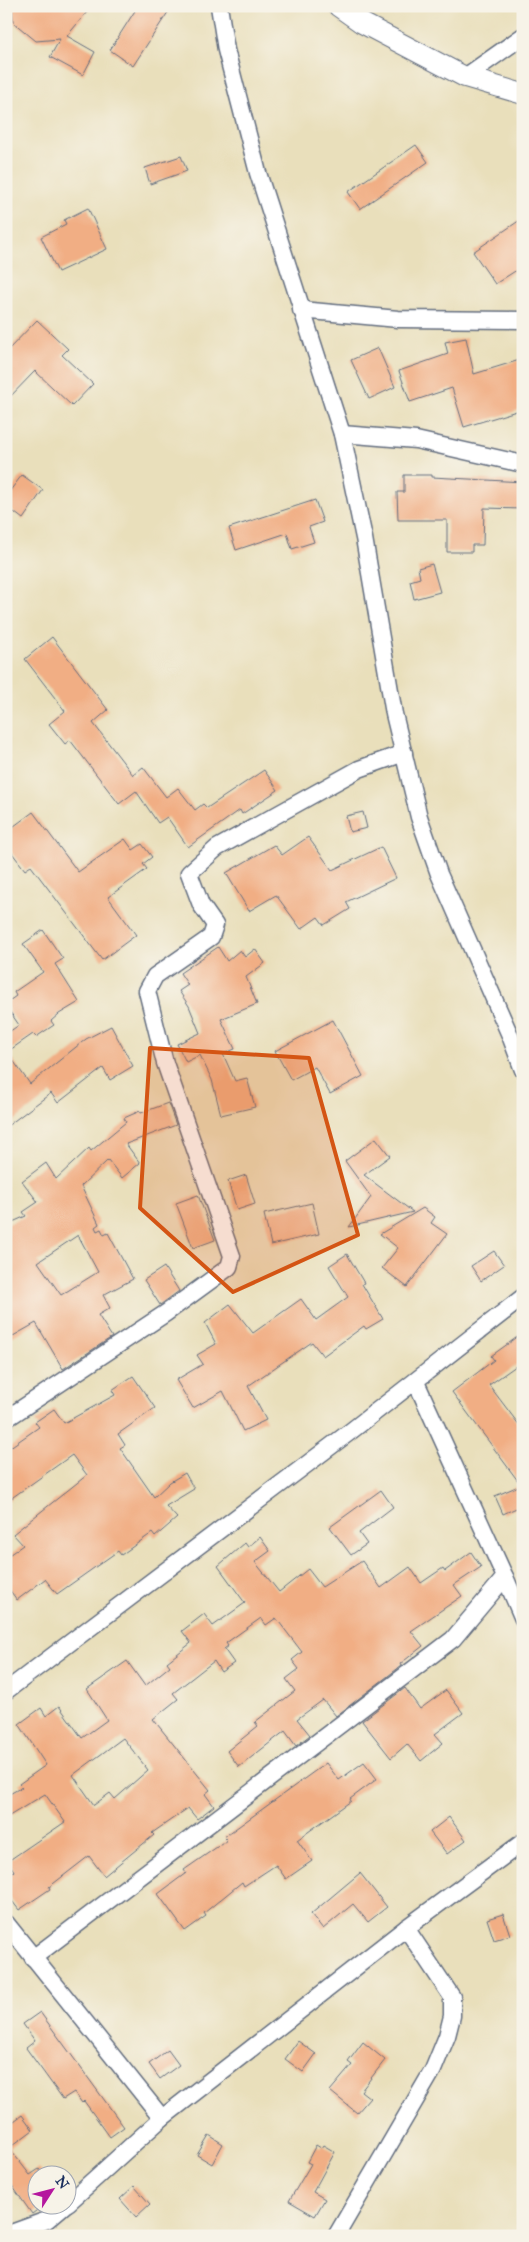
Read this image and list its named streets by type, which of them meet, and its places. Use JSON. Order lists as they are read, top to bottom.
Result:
{
  "north": "top right"
}
